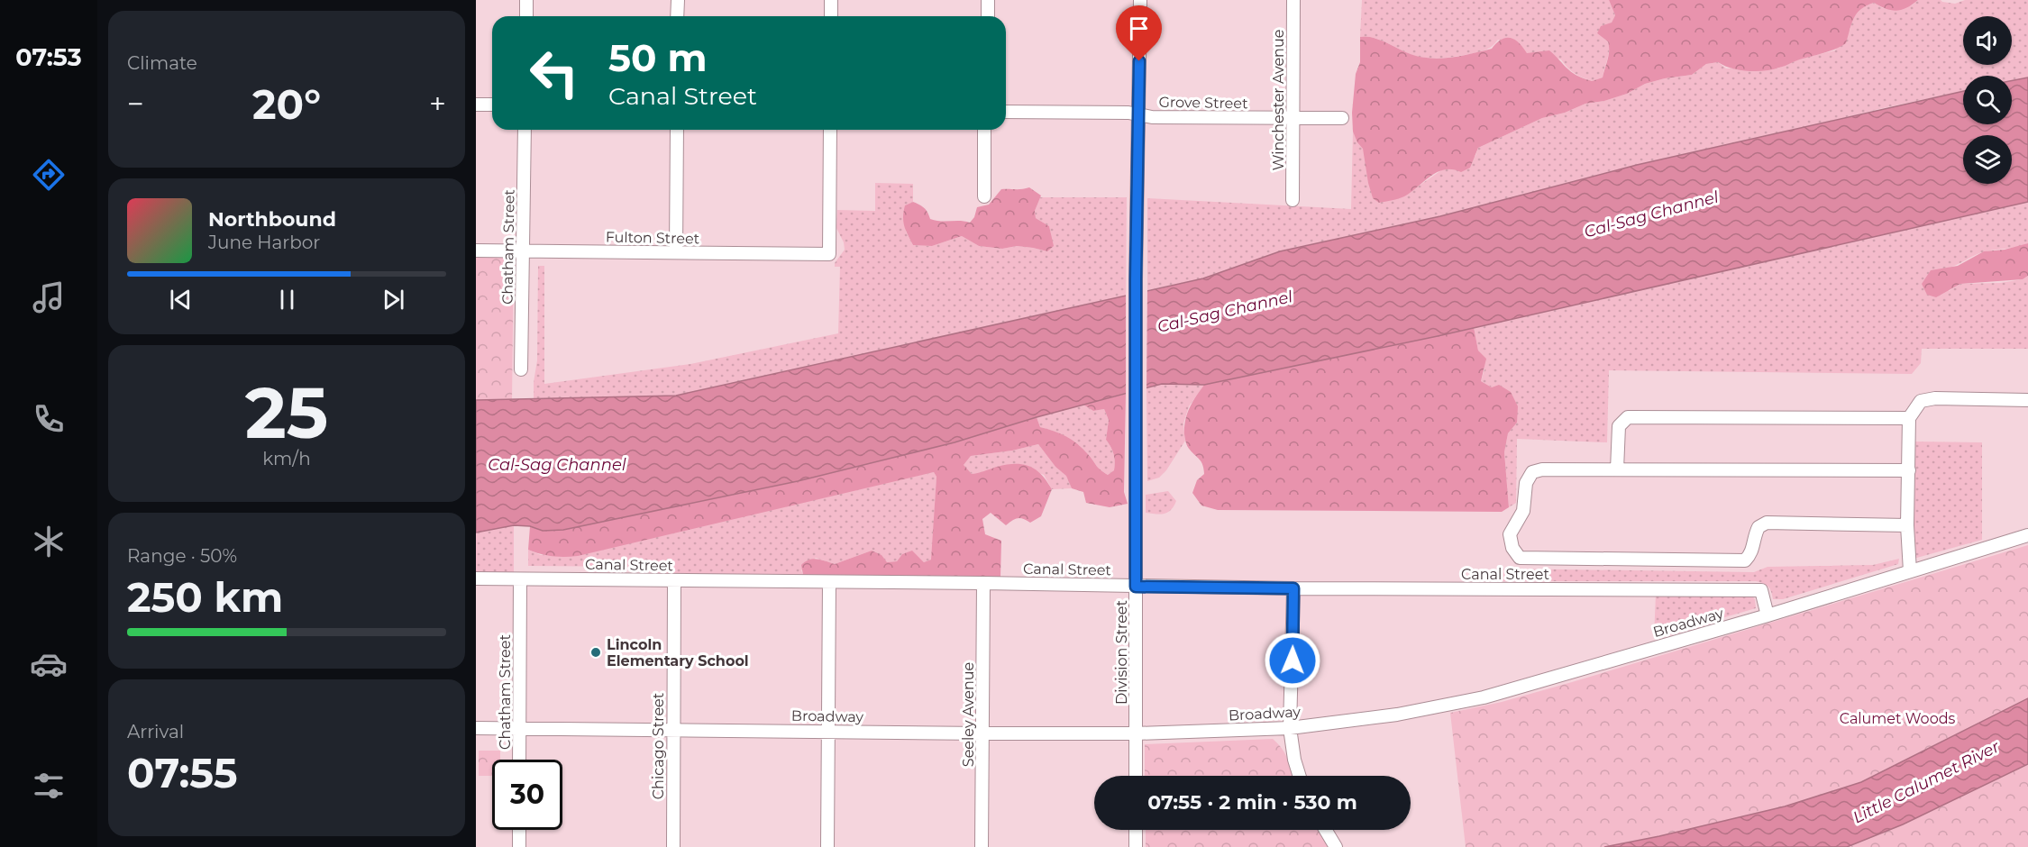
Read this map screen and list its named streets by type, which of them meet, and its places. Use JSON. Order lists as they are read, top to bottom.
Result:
{
  "streets": {
    "street": [
      "Winchester Avenue",
      "Grove Street",
      "Fulton Street",
      "Chatham Street",
      "Canal Street",
      "Broadway",
      "Division Street",
      "Seeley Avenue",
      "Chicago Street"
    ]
  },
  "crossings": [
    ["Winchester Avenue", "Grove Street"],
    ["Grove Street", "Division Street"],
    ["Fulton Street", "Chatham Street"],
    ["Chatham Street", "Canal Street"],
    ["Chatham Street", "Broadway"],
    ["Canal Street", "Broadway"],
    ["Canal Street", "Division Street"],
    ["Canal Street", "Seeley Avenue"],
    ["Canal Street", "Chicago Street"],
    ["Broadway", "Division Street"],
    ["Broadway", "Seeley Avenue"],
    ["Broadway", "Chicago Street"]
  ],
  "water": ["Cal-Sag Channel", "Little Calumet River"],
  "parks": ["Calumet Woods"],
  "places": ["Lincoln Elementary School"],
  "page": {
    "tabs": "07:53",
    "tile": [
      "Climate",
      ["25", "km/h"],
      ["Range · 50%", "250 km"],
      ["Arrival", "07:55"]
    ],
    "turn": ["50 m", "Canal Street"],
    "heat": ["−", "20°", "+"],
    "song": ["Northbound", "June Harbor"],
    "limit": "30",
    "trip": "07:55 · 2 min · 530 m"
  }
}
